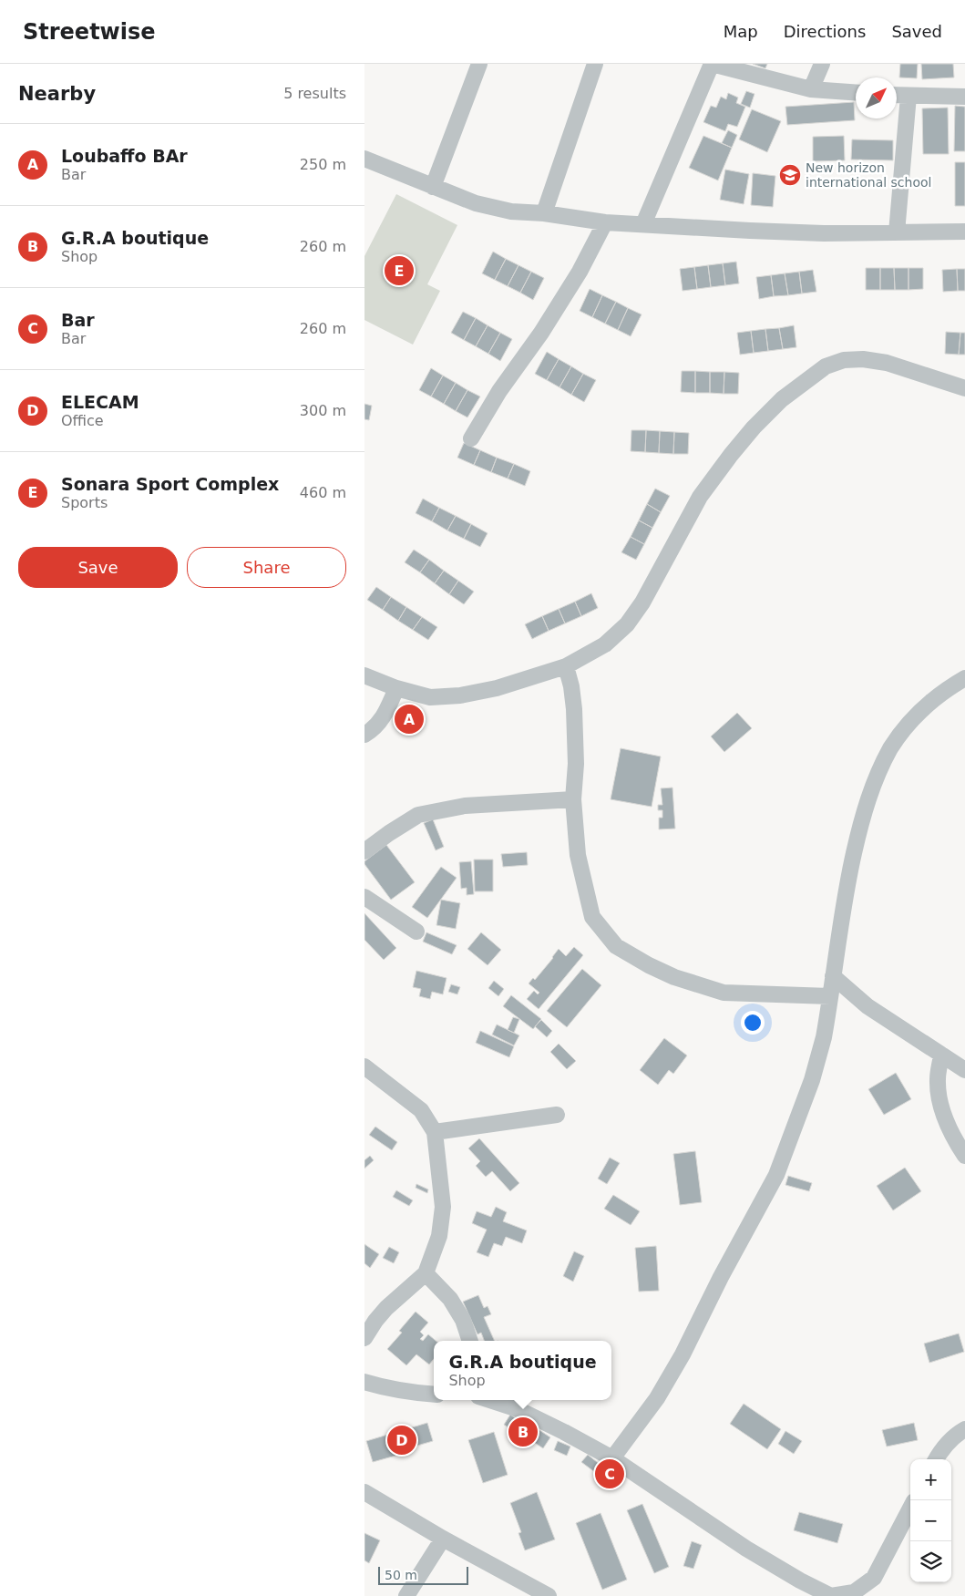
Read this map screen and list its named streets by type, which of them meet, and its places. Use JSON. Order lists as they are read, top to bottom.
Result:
{
  "places": {
    "school or university": ["New horizon international school"]
  },
  "scale_bar": "50 m",
  "north": "top right",
  "page": {
    "header": "Streetwise",
    "nav": ["Map", "Directions", "Saved"],
    "heading": ["Nearby", "5 results"],
    "list": [
      {
        "mark": "A",
        "name": "Loubaffo BAr",
        "note": "Bar",
        "value": "250 m"
      },
      {
        "mark": "B",
        "name": "G.R.A boutique",
        "note": "Shop",
        "value": "260 m"
      },
      {
        "mark": "C",
        "name": "Bar",
        "note": "Bar",
        "value": "260 m"
      },
      {
        "mark": "D",
        "name": "ELECAM",
        "note": "Office",
        "value": "300 m"
      },
      {
        "mark": "E",
        "name": "Sonara Sport Complex",
        "note": "Sports",
        "value": "460 m"
      }
    ],
    "pins": [
      "E",
      "A",
      "B",
      "D",
      "C"
    ],
    "buttons": ["Save", "Share"],
    "popup": ["G.R.A boutique", "Shop"],
    "map_buttons": ["+", "−"],
    "scale": "50 m"
  }
}
